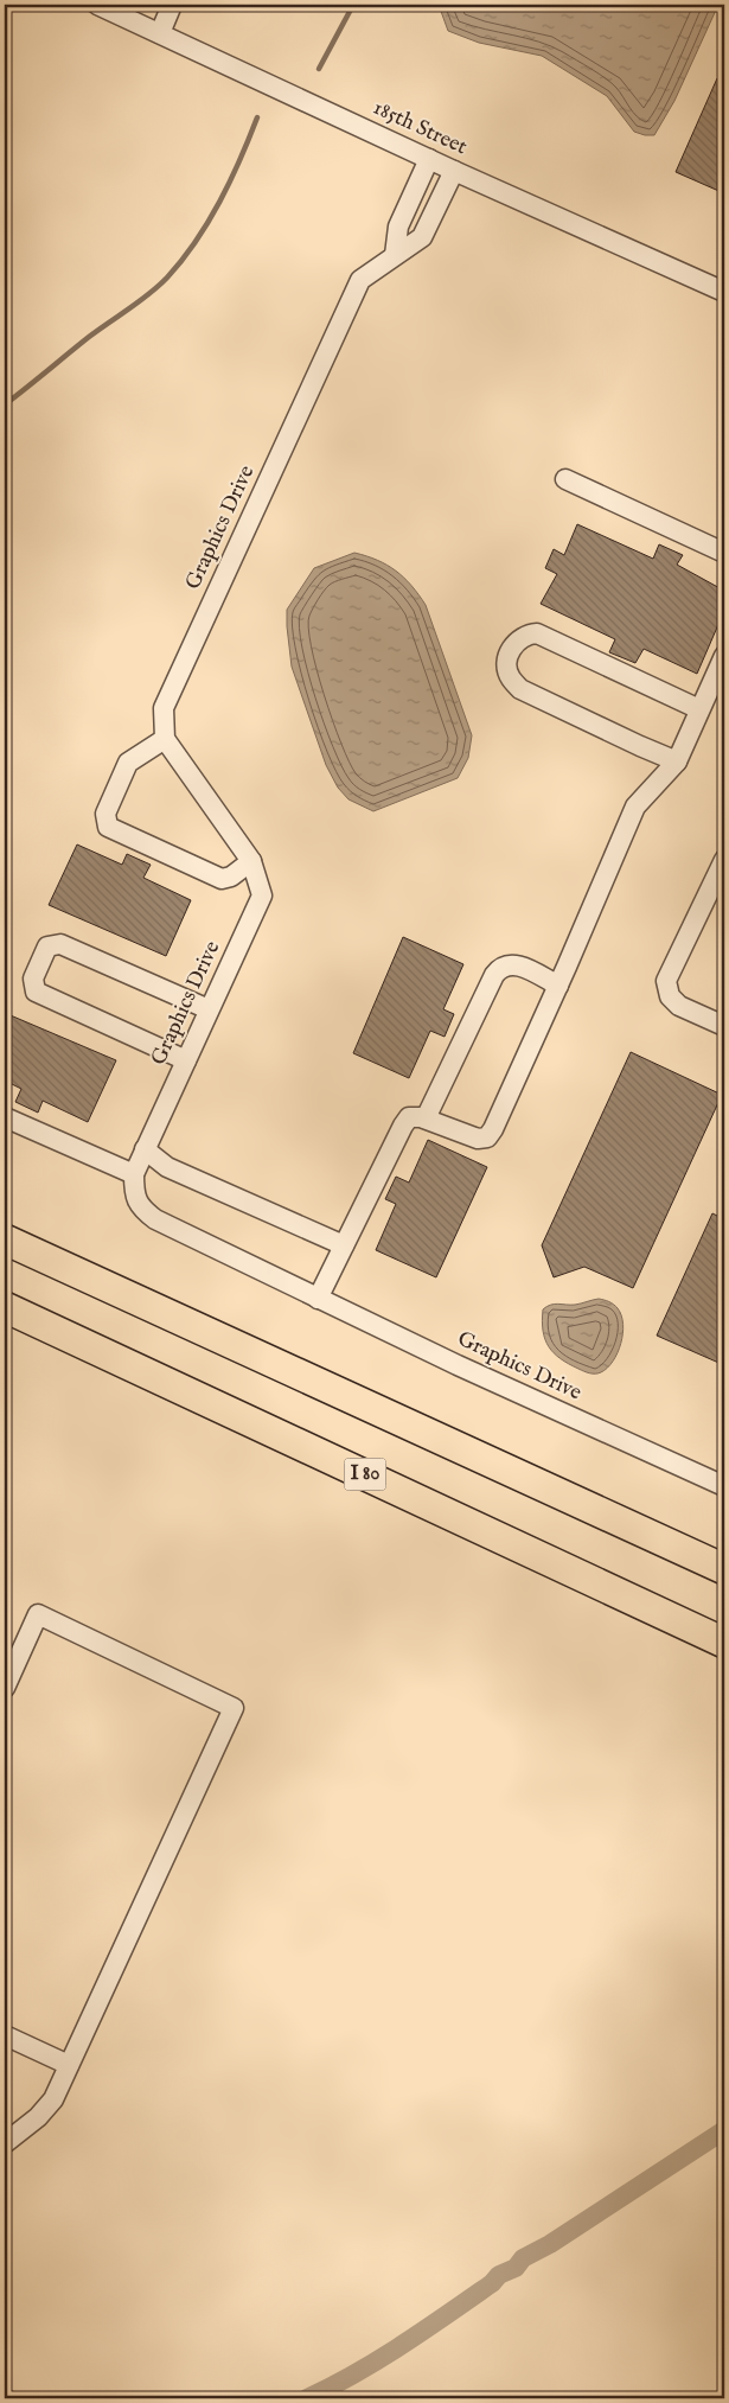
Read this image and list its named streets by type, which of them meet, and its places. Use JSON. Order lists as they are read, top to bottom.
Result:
{
  "streets": {
    "highway": ["I 80"],
    "street": ["185th Street", "Graphics Drive"]
  },
  "crossings": [
    ["185th Street", "Graphics Drive"]
  ]
}
